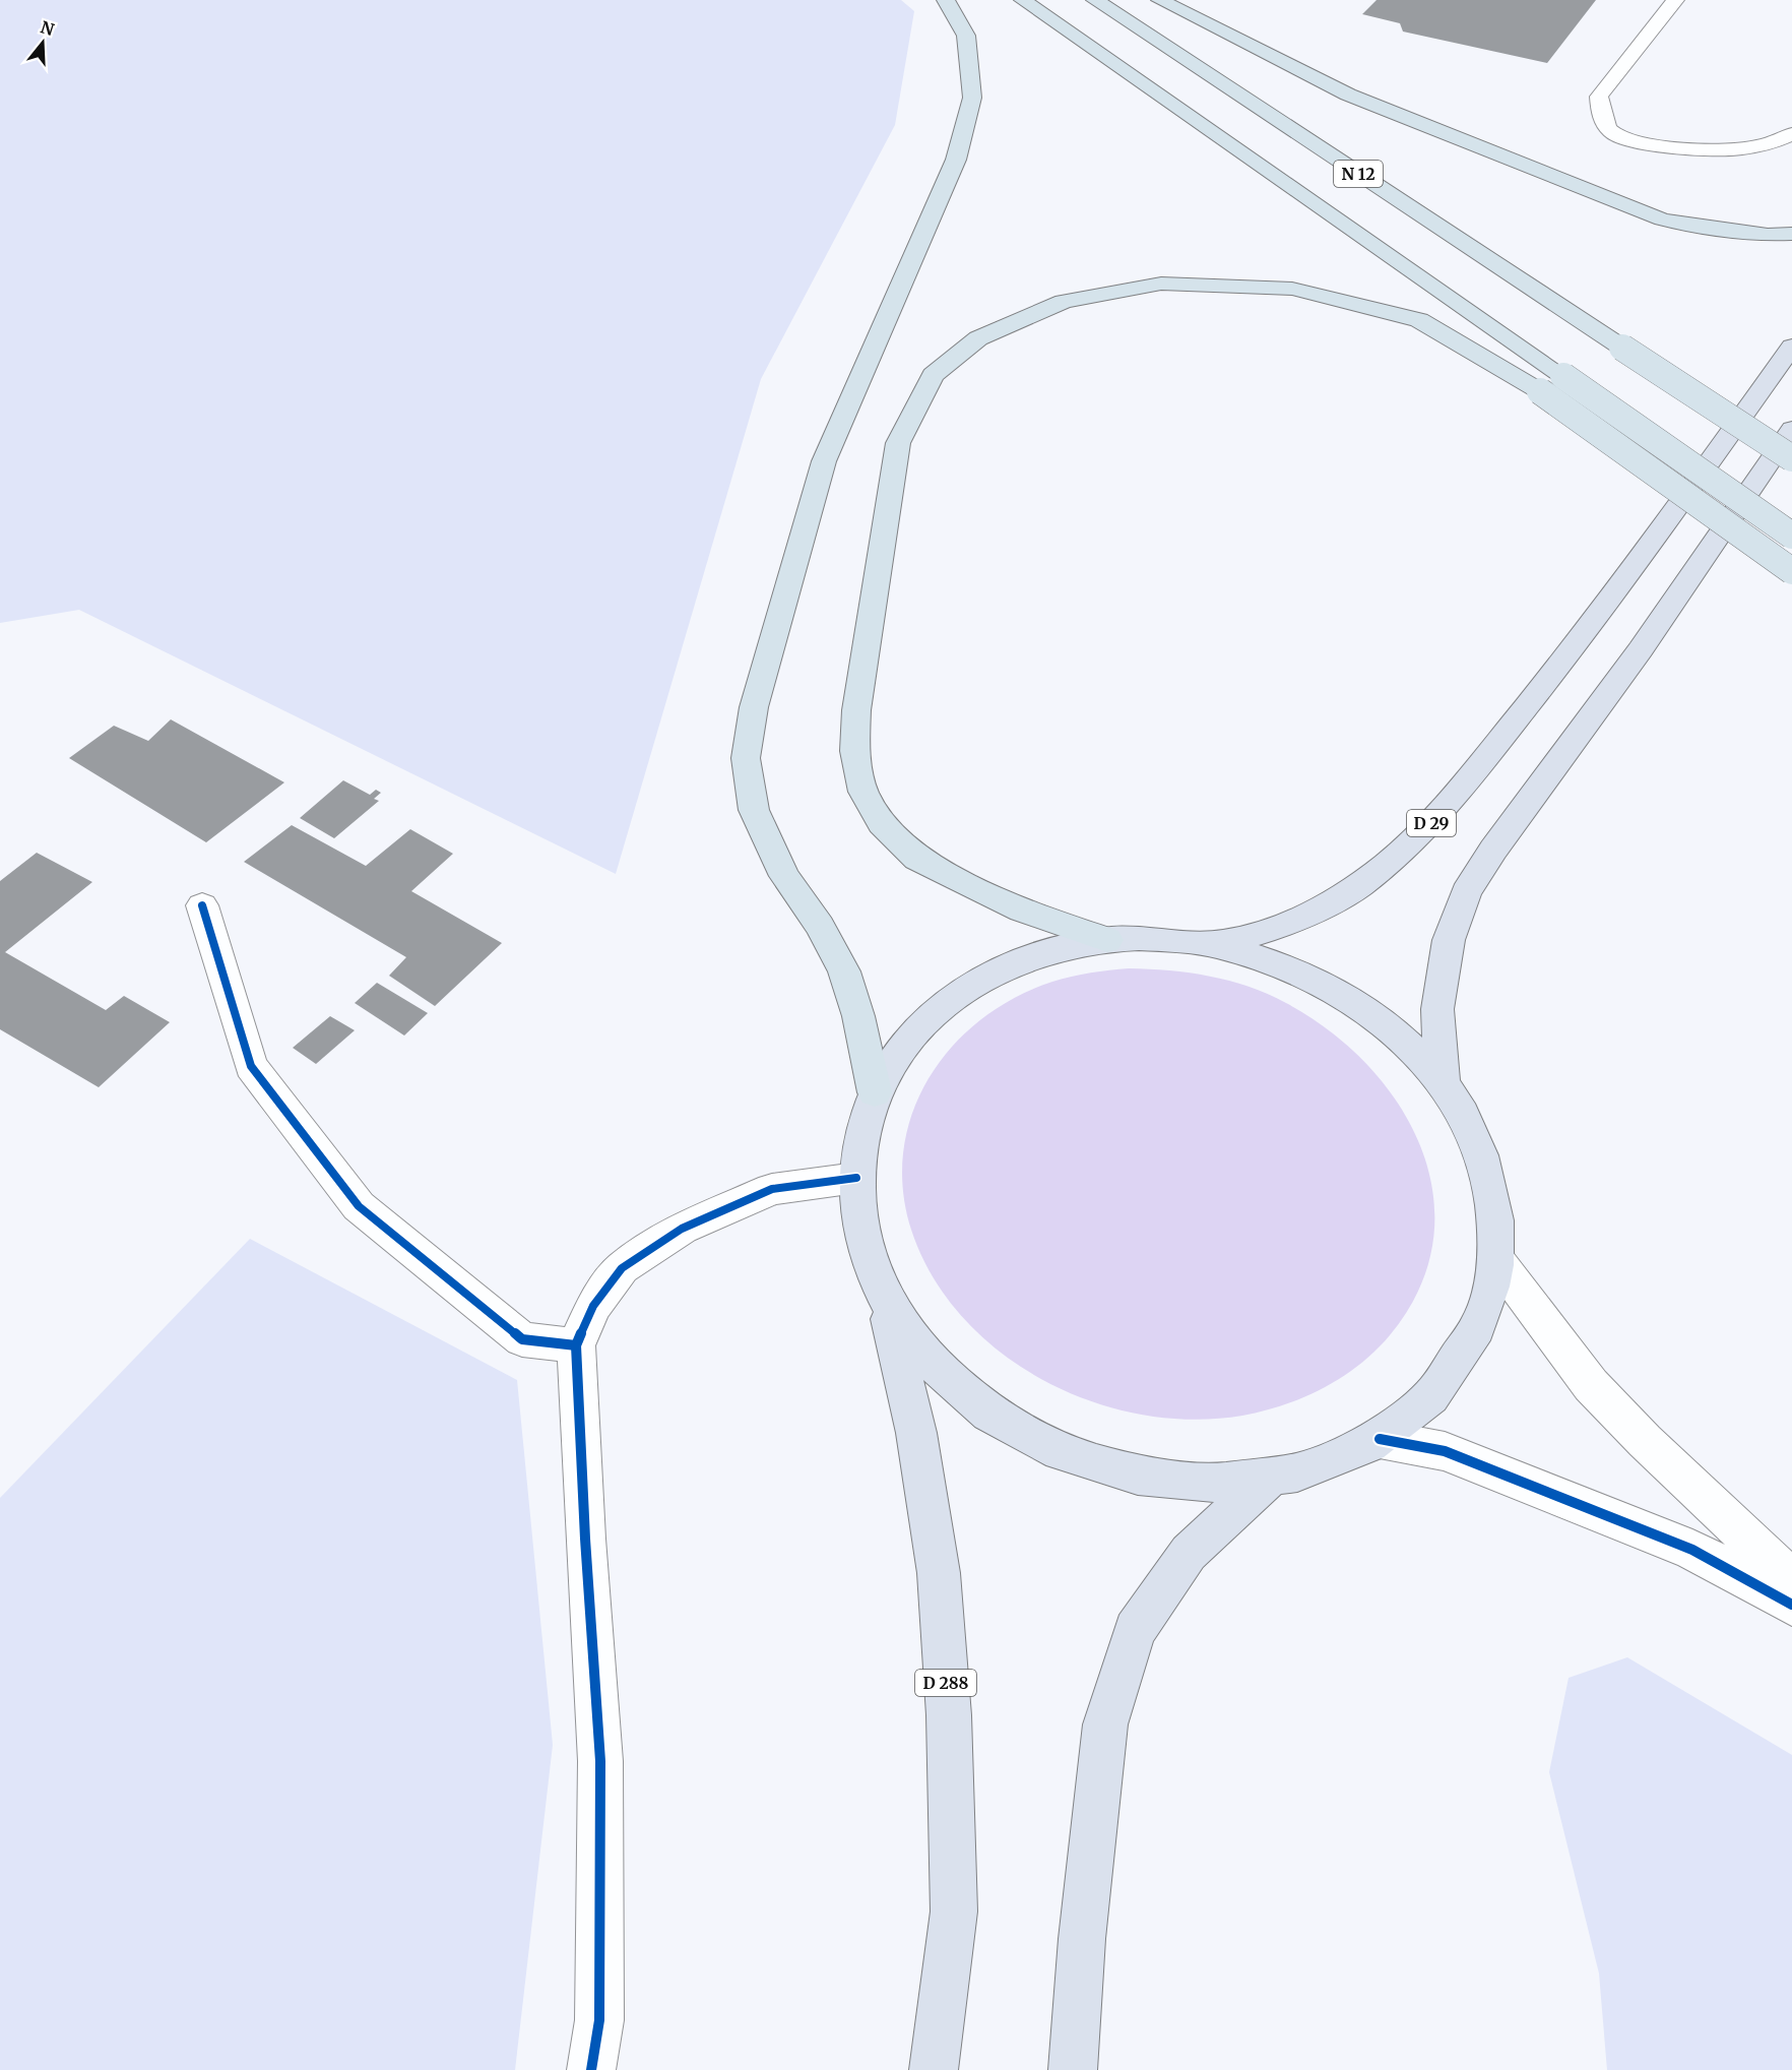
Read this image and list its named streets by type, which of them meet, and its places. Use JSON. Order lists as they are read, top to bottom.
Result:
{
  "streets": {
    "highway": ["N 12"],
    "main road": ["D 29", "D 288"]
  },
  "north": "top"
}
